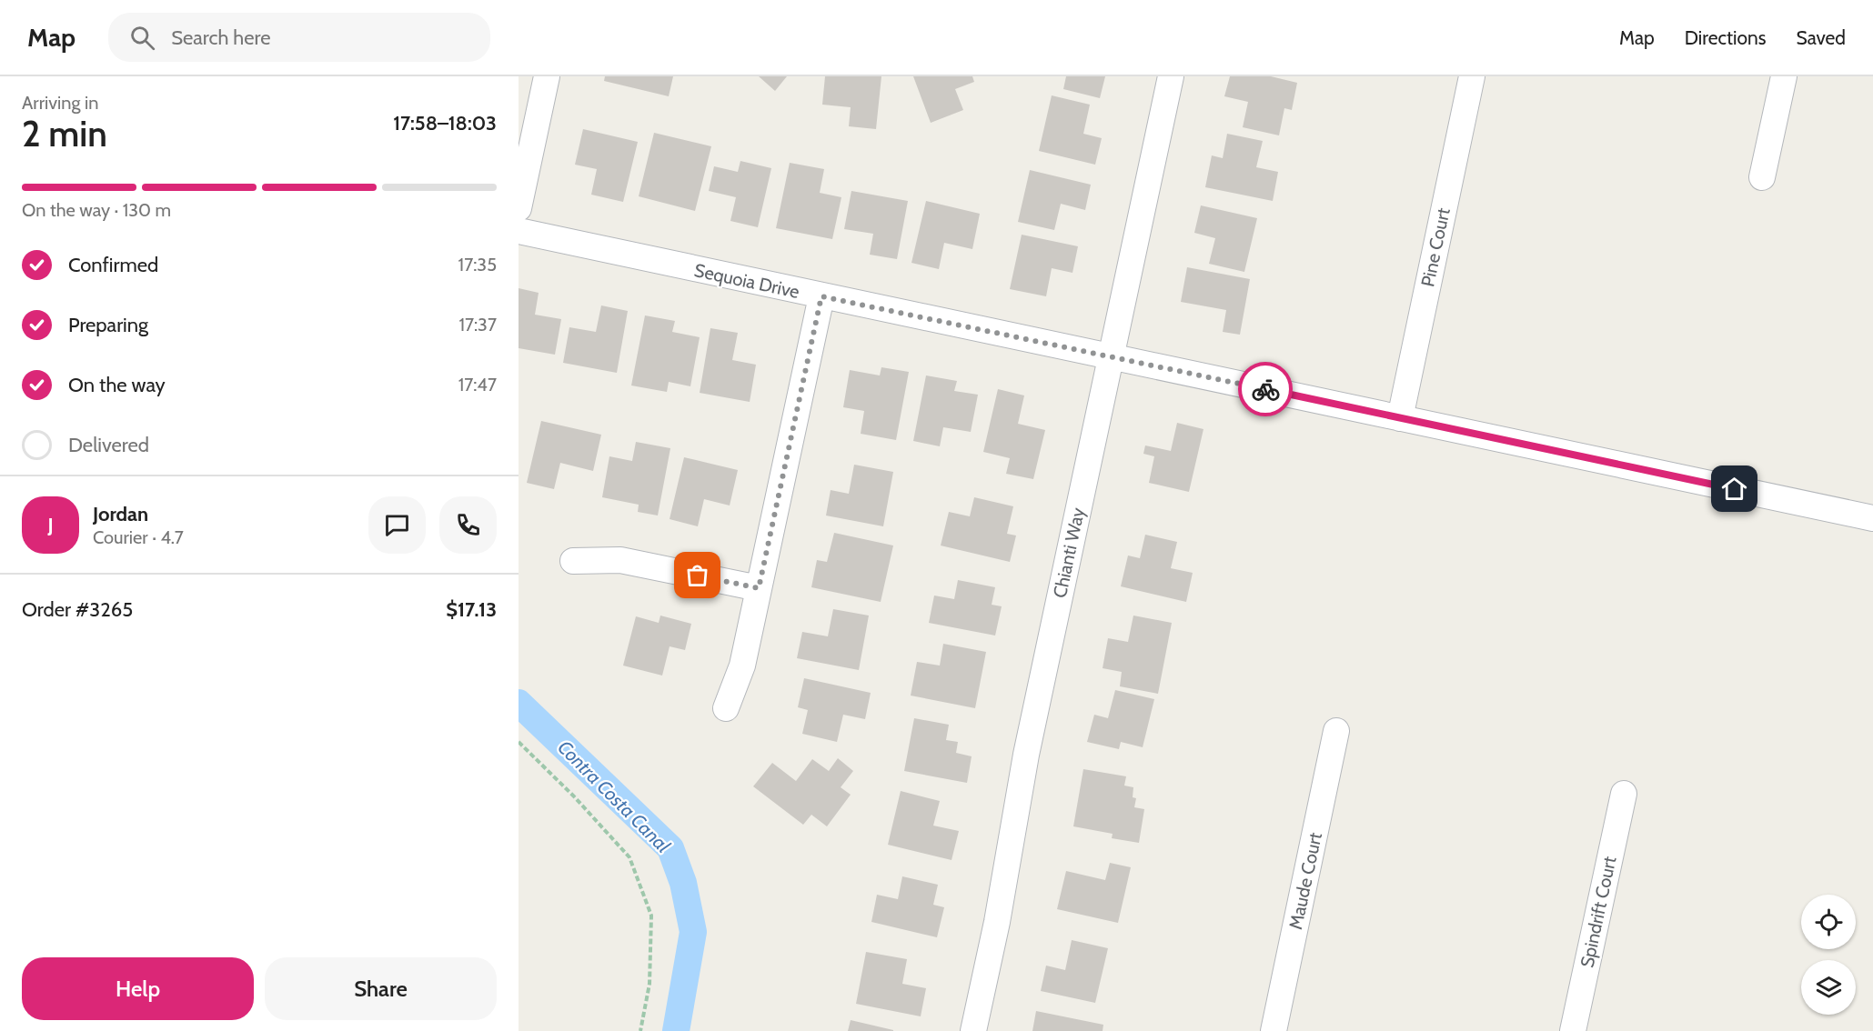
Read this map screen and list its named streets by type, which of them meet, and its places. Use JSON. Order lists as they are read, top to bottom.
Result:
{
  "streets": {
    "street": [
      "Pine Court",
      "Sequoia Drive",
      "Chianti Way",
      "Maude Court",
      "Spindrift Court"
    ]
  },
  "crossings": [
    ["Pine Court", "Sequoia Drive"],
    ["Sequoia Drive", "Chianti Way"]
  ],
  "water": ["Contra Costa Canal"],
  "page": {
    "header": "Map",
    "search": "Search here",
    "nav": ["Map", "Directions", "Saved"],
    "heading": ["2 min", "Arriving in", "17:58–18:03"],
    "panel": [
      "Jordan",
      "Courier · 4.7",
      "Order #3265",
      "$17.13"
    ],
    "bar": "On the way · 130 m",
    "list": [
      ["Confirmed", "17:35"],
      ["Preparing", "17:37"],
      ["On the way", "17:47"],
      "Delivered"
    ],
    "round": "J",
    "buttons": ["Help", "Share"]
  }
}
